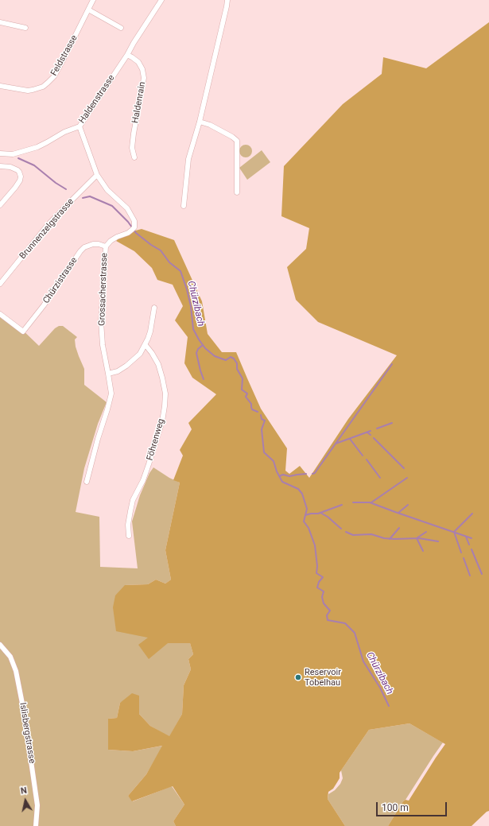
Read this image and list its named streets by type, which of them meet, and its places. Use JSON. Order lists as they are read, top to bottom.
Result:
{
  "streets": {
    "street": [
      "Feldstrasse",
      "Haldenstrasse",
      "Haldenrain",
      "Brunnenzelgstrasse",
      "Chürzistrasse",
      "Grossacherstrasse",
      "Föhrenweg",
      "Islisbergstrasse"
    ]
  },
  "crossings": [
    ["Haldenstrasse", "Haldenrain"],
    ["Haldenstrasse", "Grossacherstrasse"],
    ["Brunnenzelgstrasse", "Grossacherstrasse"],
    ["Chürzistrasse", "Grossacherstrasse"]
  ],
  "water": ["Chürzibach"],
  "places": ["Reservoir Tobelhau"],
  "scale_bar": "100 m",
  "north": "top"
}
